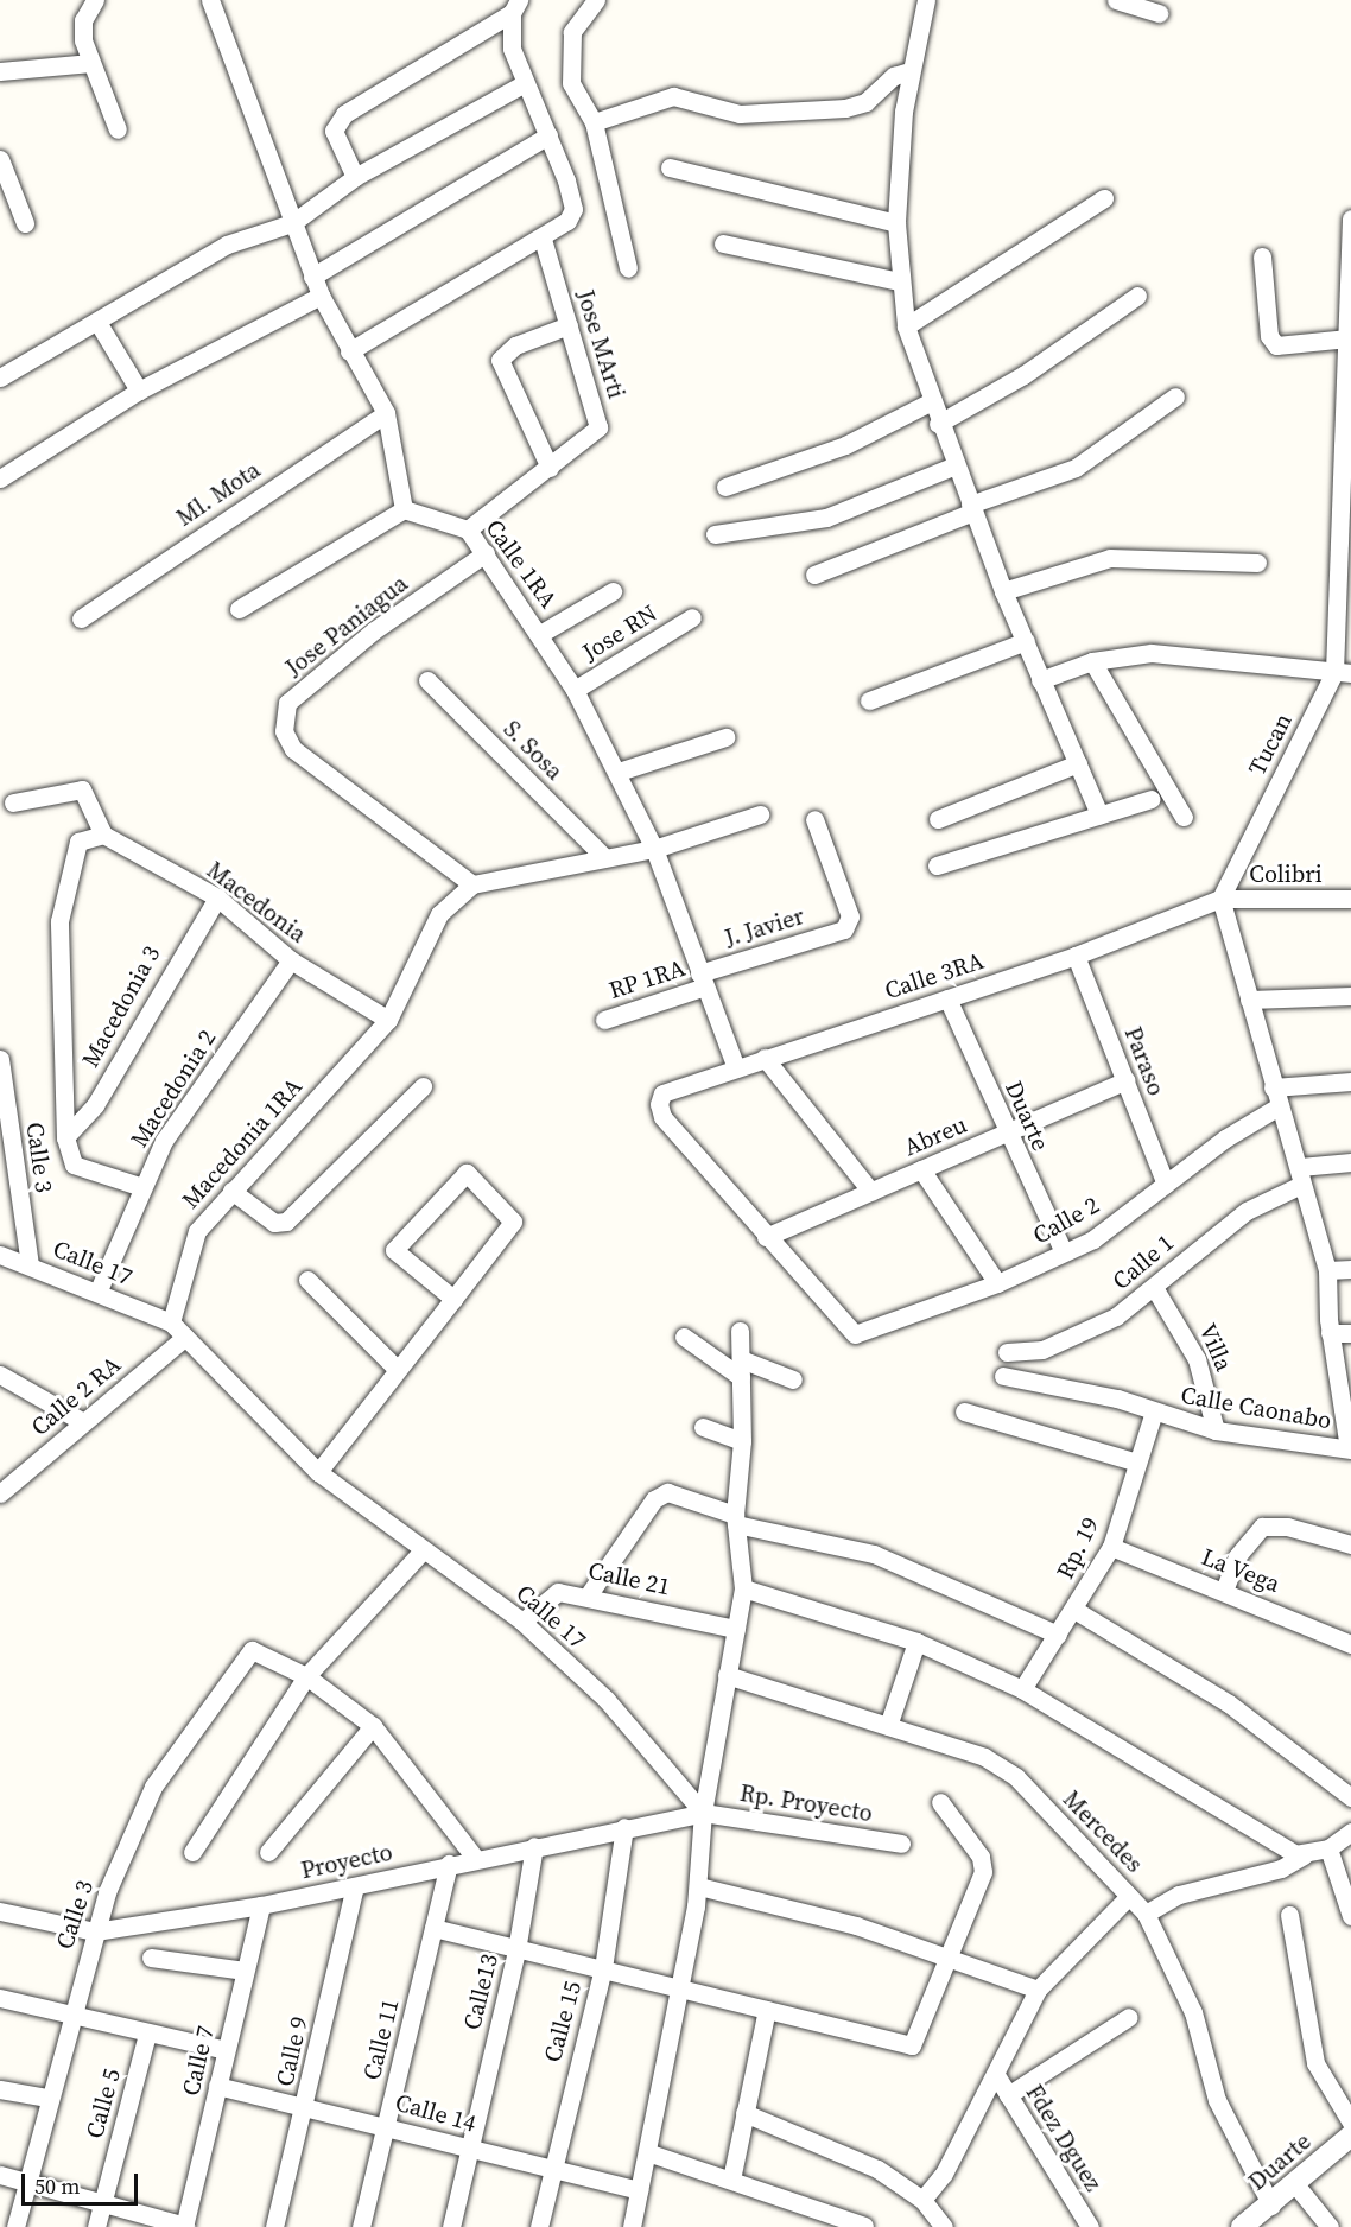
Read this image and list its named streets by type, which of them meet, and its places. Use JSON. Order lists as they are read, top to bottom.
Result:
{
  "streets": {
    "street": [
      "Jose MArti",
      "Ml. Mota",
      "Calle 1RA",
      "Jose Paniagua",
      "Jose RN",
      "Tucan",
      "S. Sosa",
      "Colibri",
      "Macedonia",
      "J. Javier",
      "Calle 3RA",
      "RP 1RA",
      "Macedonia 3",
      "Paraso",
      "Macedonia 2",
      "Duarte",
      "Abreu",
      "Macedonia 1RA",
      "Calle 3",
      "Calle 2",
      "Calle 1",
      "Calle 17",
      "Villa",
      "Calle 2 RA",
      "Calle Caonabo",
      "Rp. 19",
      "La Vega",
      "Calle 21",
      "Rp. Proyecto",
      "Mercedes",
      "Proyecto",
      "Calle13",
      "Calle 15",
      "Calle 11",
      "Calle 9",
      "Calle 7",
      "Calle 5",
      "Calle 14",
      "Fdez Dguez"
    ]
  },
  "crossings": [
    ["Jose MArti", "Calle 1RA"],
    ["Calle 1RA", "Jose Paniagua"],
    ["Calle 1RA", "Jose RN"],
    ["Calle 1RA", "J. Javier"],
    ["Calle 1RA", "Calle 3RA"],
    ["Calle 1RA", "RP 1RA"],
    ["Tucan", "Colibri"],
    ["Tucan", "Calle 3RA"],
    ["Colibri", "Calle 3RA"],
    ["Macedonia", "Macedonia 3"],
    ["Macedonia", "Macedonia 2"],
    ["Macedonia", "Macedonia 1RA"],
    ["J. Javier", "RP 1RA"],
    ["Calle 3RA", "Paraso"],
    ["Calle 3RA", "Duarte"],
    ["Calle 3RA", "Abreu"],
    ["Calle 3RA", "Calle 2"],
    ["Paraso", "Abreu"],
    ["Paraso", "Calle 2"],
    ["Macedonia 2", "Calle 17"],
    ["Duarte", "Abreu"],
    ["Duarte", "Calle 2"],
    ["Duarte", "Mercedes"],
    ["Abreu", "Calle 2"],
    ["Macedonia 1RA", "Calle 17"],
    ["Calle 3", "Calle 17"],
    ["Calle 3", "Proyecto"],
    ["Calle 1", "Villa"],
    ["Calle 17", "Calle 2 RA"],
    ["Calle 17", "Calle 21"],
    ["Calle 17", "Rp. Proyecto"],
    ["Calle 17", "Proyecto"],
    ["Villa", "Calle Caonabo"],
    ["Calle Caonabo", "Rp. 19"],
    ["Rp. 19", "La Vega"],
    ["Rp. Proyecto", "Proyecto"],
    ["Proyecto", "Calle13"],
    ["Proyecto", "Calle 15"],
    ["Proyecto", "Calle 11"],
    ["Proyecto", "Calle 9"],
    ["Proyecto", "Calle 7"],
    ["Calle13", "Calle 14"],
    ["Calle 15", "Calle 14"],
    ["Calle 11", "Calle 14"],
    ["Calle 9", "Calle 14"],
    ["Calle 7", "Calle 14"]
  ],
  "scale_bar": "50 m"
}
